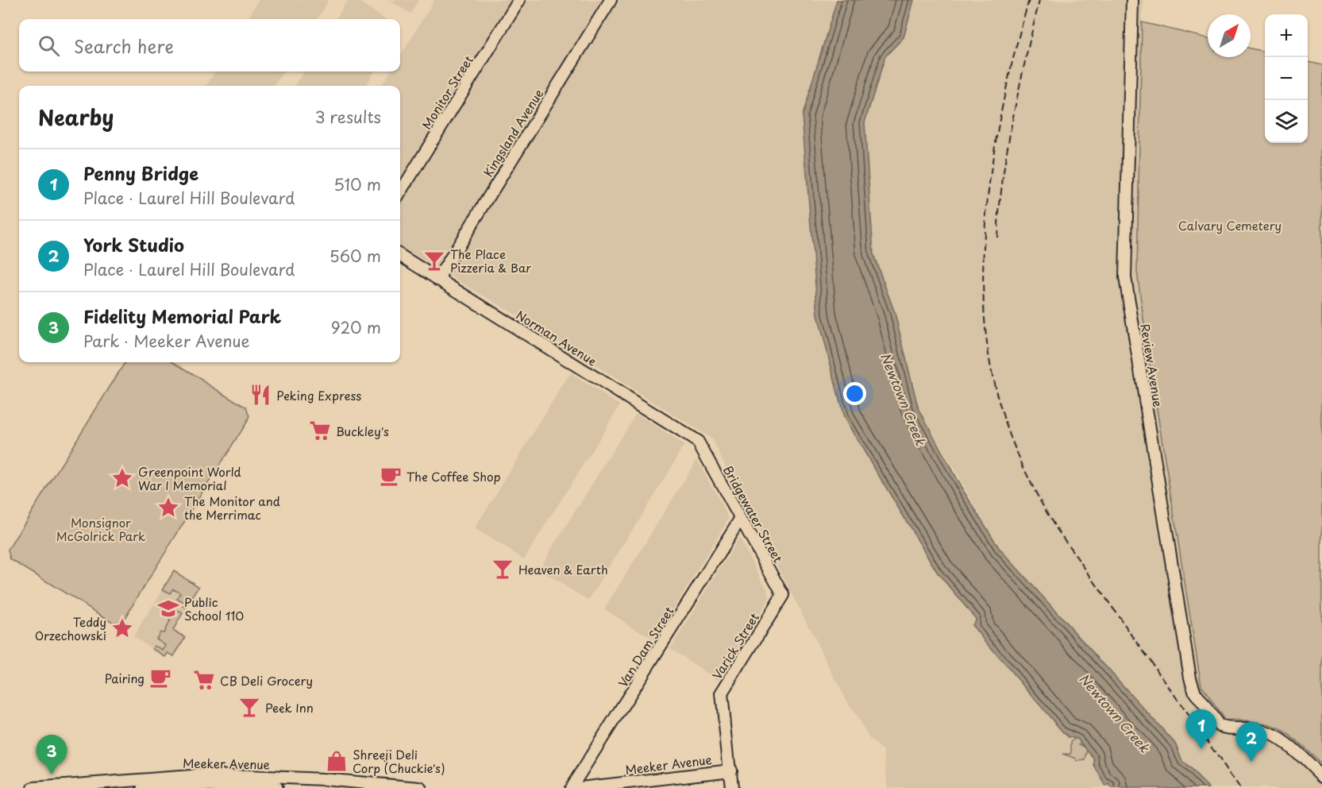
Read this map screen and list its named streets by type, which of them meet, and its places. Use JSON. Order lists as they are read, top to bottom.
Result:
{
  "streets": {
    "main road": [
      "Monitor Street",
      "Kingsland Avenue",
      "Norman Avenue",
      "Review Avenue",
      "Bridgewater Street",
      "Varick Street",
      "Van Dam Street",
      "Meeker Avenue"
    ]
  },
  "crossings": [
    ["Kingsland Avenue", "Norman Avenue"],
    ["Norman Avenue", "Bridgewater Street"],
    ["Bridgewater Street", "Varick Street"],
    ["Bridgewater Street", "Van Dam Street"],
    ["Varick Street", "Meeker Avenue"]
  ],
  "water": ["Newtown Creek"],
  "parks": ["Calvary Cemetery", "Monsignor McGolrick Park"],
  "places": {
    "bar": ["The Place Pizzeria & Bar", "Heaven & Earth", "Peek Inn"],
    "restaurant": ["Peking Express"],
    "supermarket": ["Buckley's", "CB Deli Grocery"],
    "cafe": ["The Coffee Shop", "Pairing"],
    "place": ["Greenpoint World War I Memorial", "The Monitor and the Merrimac", "Teddy Orzechowski"],
    "school or university": ["Public School 110"],
    "shop": ["Shreeji Deli Corp (Chuckie's)"]
  },
  "north": "top right",
  "page": {
    "map_buttons": ["+", "−"],
    "search": "Search here",
    "heading": ["Nearby", "3 results"],
    "list": [
      {
        "mark": "1",
        "name": "Penny Bridge",
        "note": "Place · Laurel Hill Boulevard",
        "value": "510 m"
      },
      {
        "mark": "2",
        "name": "York Studio",
        "note": "Place · Laurel Hill Boulevard",
        "value": "560 m"
      },
      {
        "mark": "3",
        "name": "Fidelity Memorial Park",
        "note": "Park · Meeker Avenue",
        "value": "920 m"
      }
    ],
    "pins": ["1", "2", "3"]
  }
}
